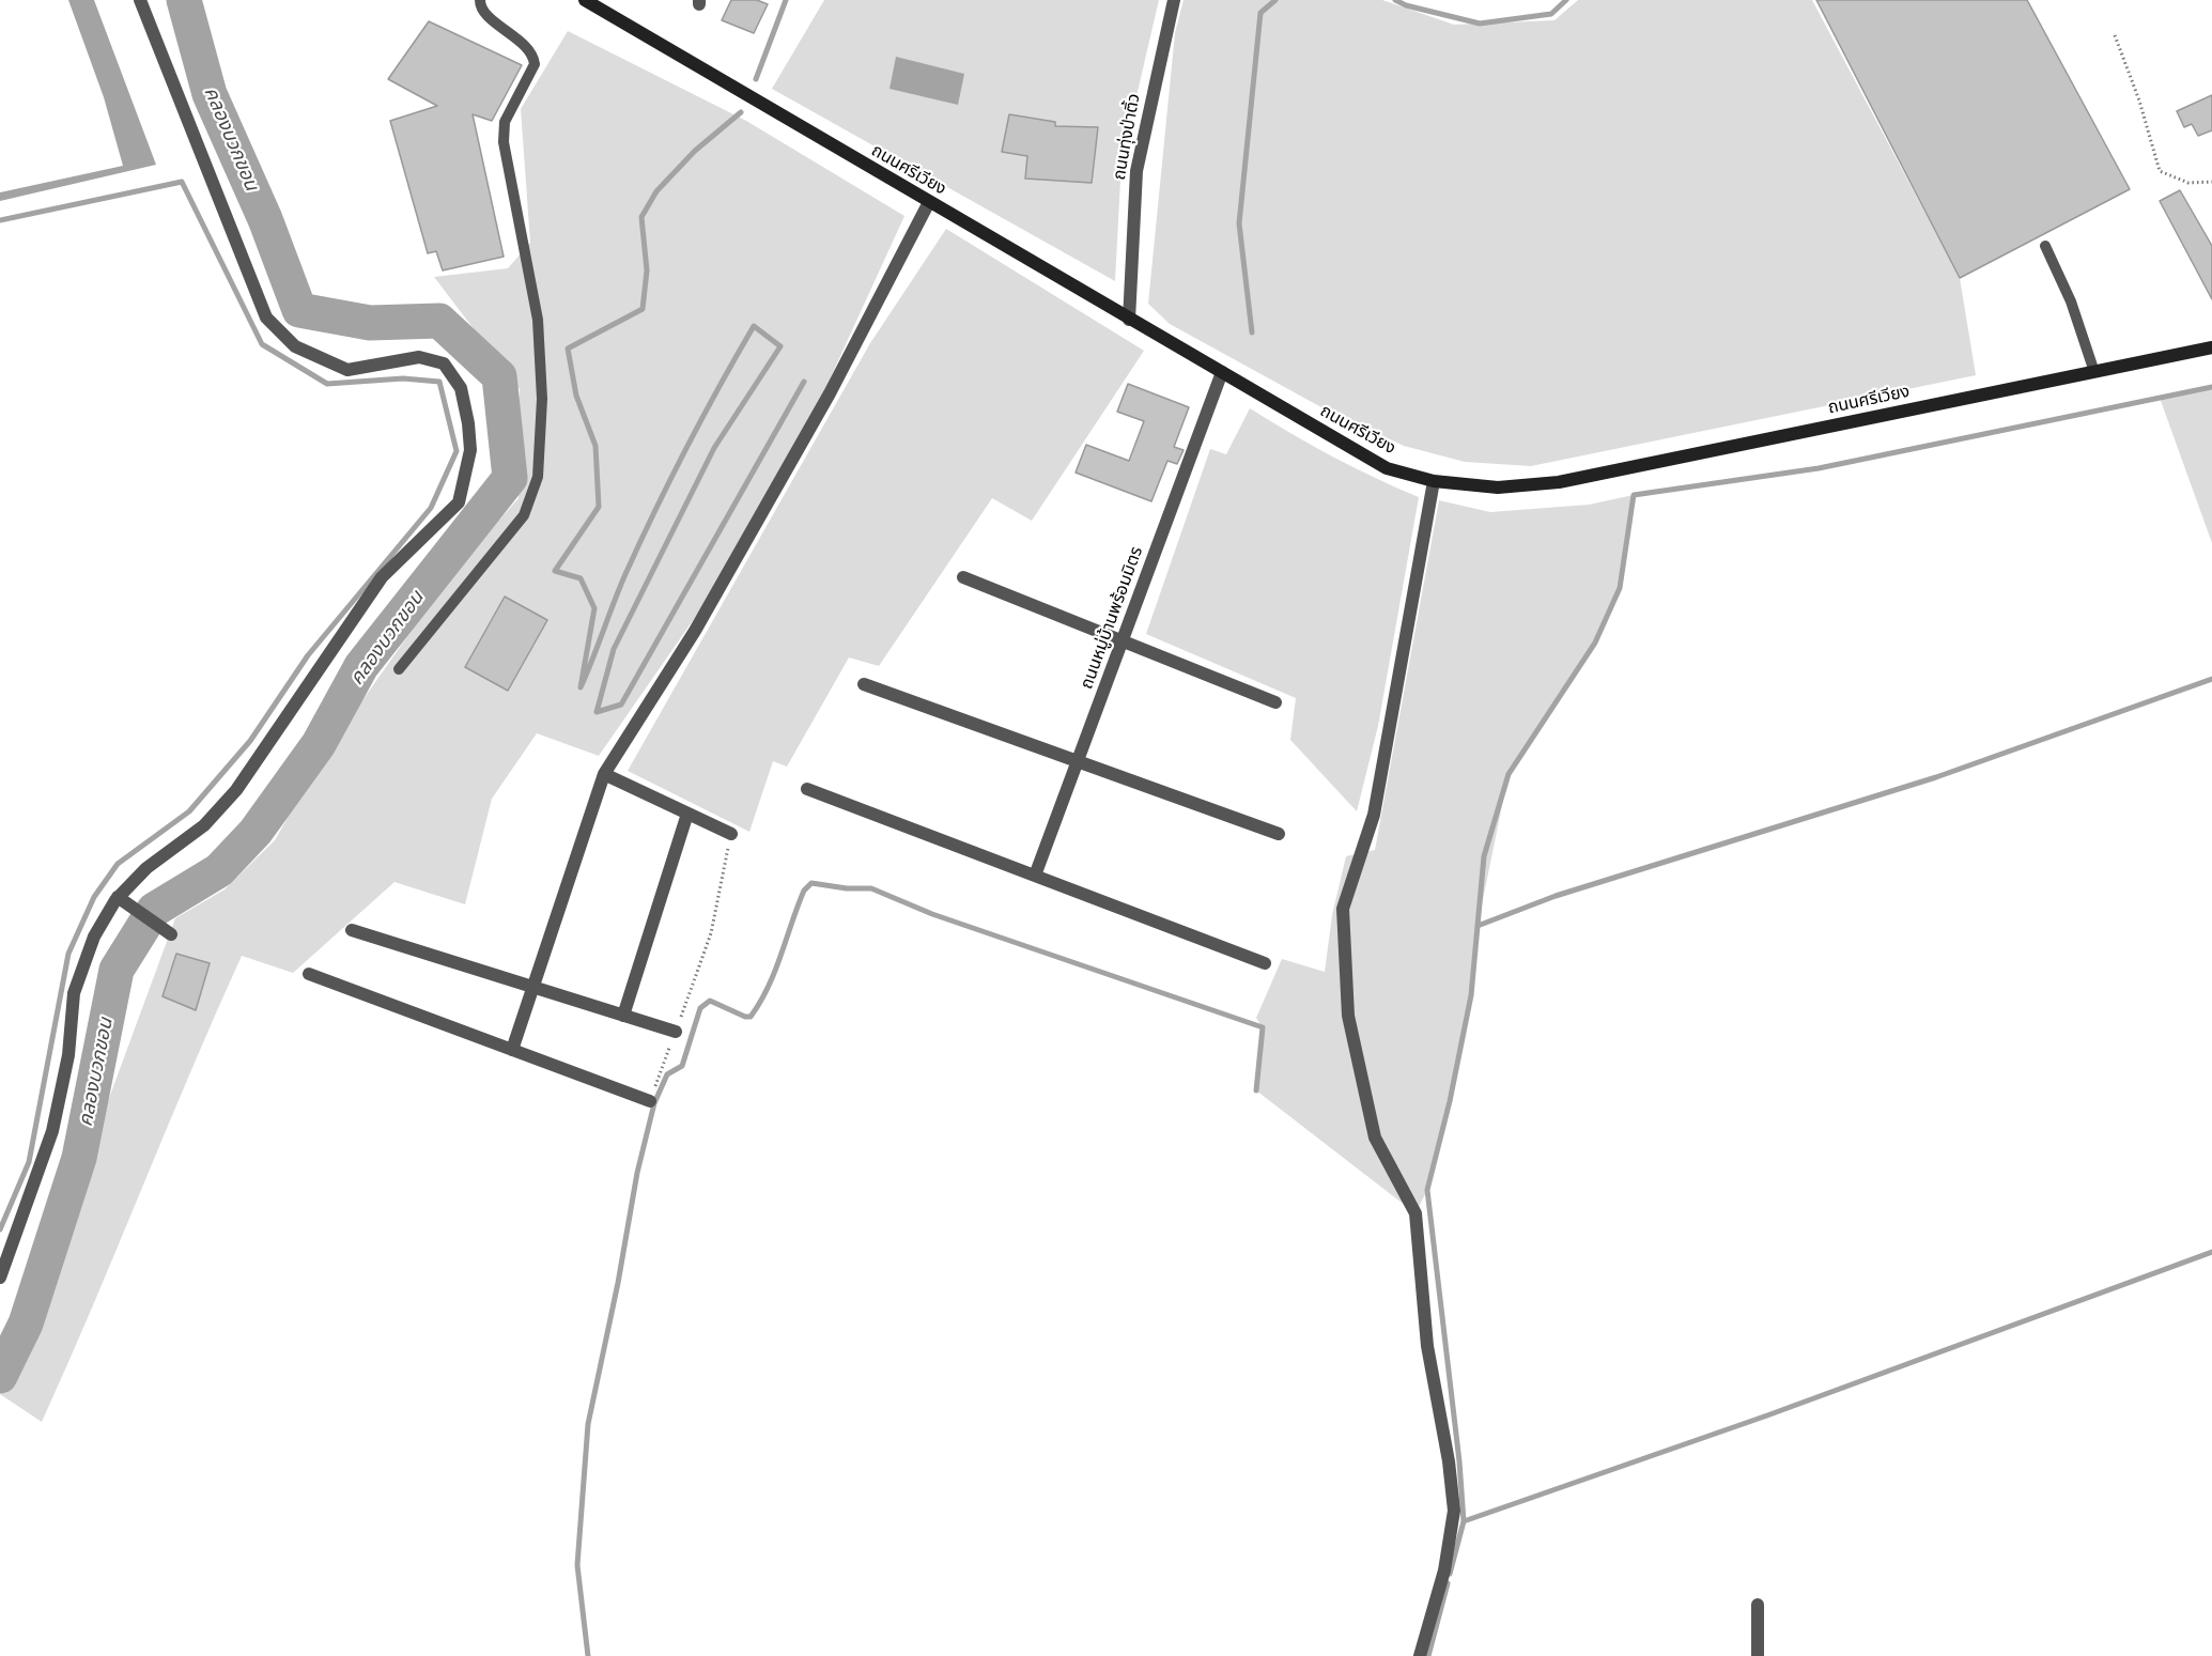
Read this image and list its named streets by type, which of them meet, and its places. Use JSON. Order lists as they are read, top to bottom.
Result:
{
  "streets": {
    "main road": ["ถนนศรีเวียง"],
    "street": ["ถนนทุ่งป่าติ้ว", "ถนนหมู่บ้านพร้อมมิตร"]
  },
  "crossings": [
    ["ถนนทุ่งป่าติ้ว", "ถนนศรีเวียง"],
    ["ถนนศรีเวียง", "ถนนหมู่บ้านพร้อมมิตร"]
  ],
  "water": ["คลองบวกขอน"]
}
